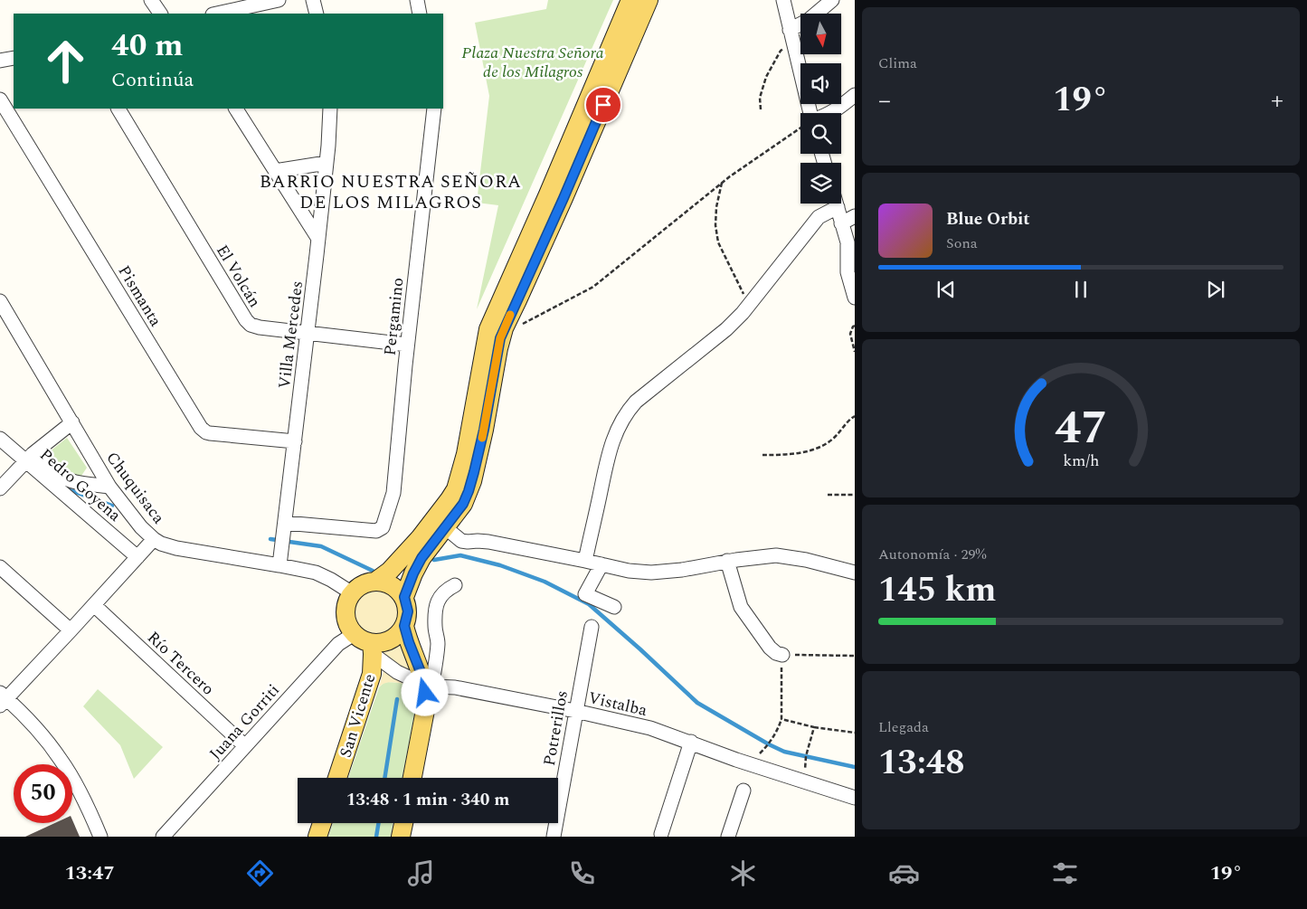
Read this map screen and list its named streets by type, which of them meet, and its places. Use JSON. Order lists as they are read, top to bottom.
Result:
{
  "streets": {
    "main road": ["San Vicente"],
    "street": [
      "El Volcán",
      "Pismanta",
      "Pergamino",
      "Villa Mercedes",
      "Pedro Goyena",
      "Chuquisaca",
      "Río Tercero",
      "Vistalba",
      "Juana Gorriti",
      "Potrerillos"
    ]
  },
  "crossings": [
    ["El Volcán", "Pergamino"],
    ["El Volcán", "Villa Mercedes"],
    ["Pismanta", "Villa Mercedes"],
    ["Pergamino", "Villa Mercedes"],
    ["Villa Mercedes", "Chuquisaca"],
    ["Pedro Goyena", "Chuquisaca"],
    ["Chuquisaca", "Vistalba"],
    ["Chuquisaca", "San Vicente"],
    ["Chuquisaca", "Juana Gorriti"],
    ["Río Tercero", "Juana Gorriti"],
    ["Vistalba", "San Vicente"],
    ["Vistalba", "Juana Gorriti"],
    ["Vistalba", "Potrerillos"],
    ["San Vicente", "Juana Gorriti"]
  ],
  "districts": ["BARRIO NUESTRA SEÑORA DE LOS MILAGROS"],
  "parks": ["Plaza Nuestra Señora de los Milagros"],
  "north": "bottom",
  "page": {
    "tile": [
      "Clima",
      ["Autonomía · 29%", "145 km"],
      ["Llegada", "13:48"]
    ],
    "turn": ["40 m", "Continúa"],
    "heat": ["−", "19°", "+"],
    "song": ["Blue Orbit", "Sona"],
    "limit": "50",
    "trip": "13:48 · 1 min · 340 m",
    "tabs": ["13:47", "19°"],
    "gauge": ["47", "km/h"]
  }
}
